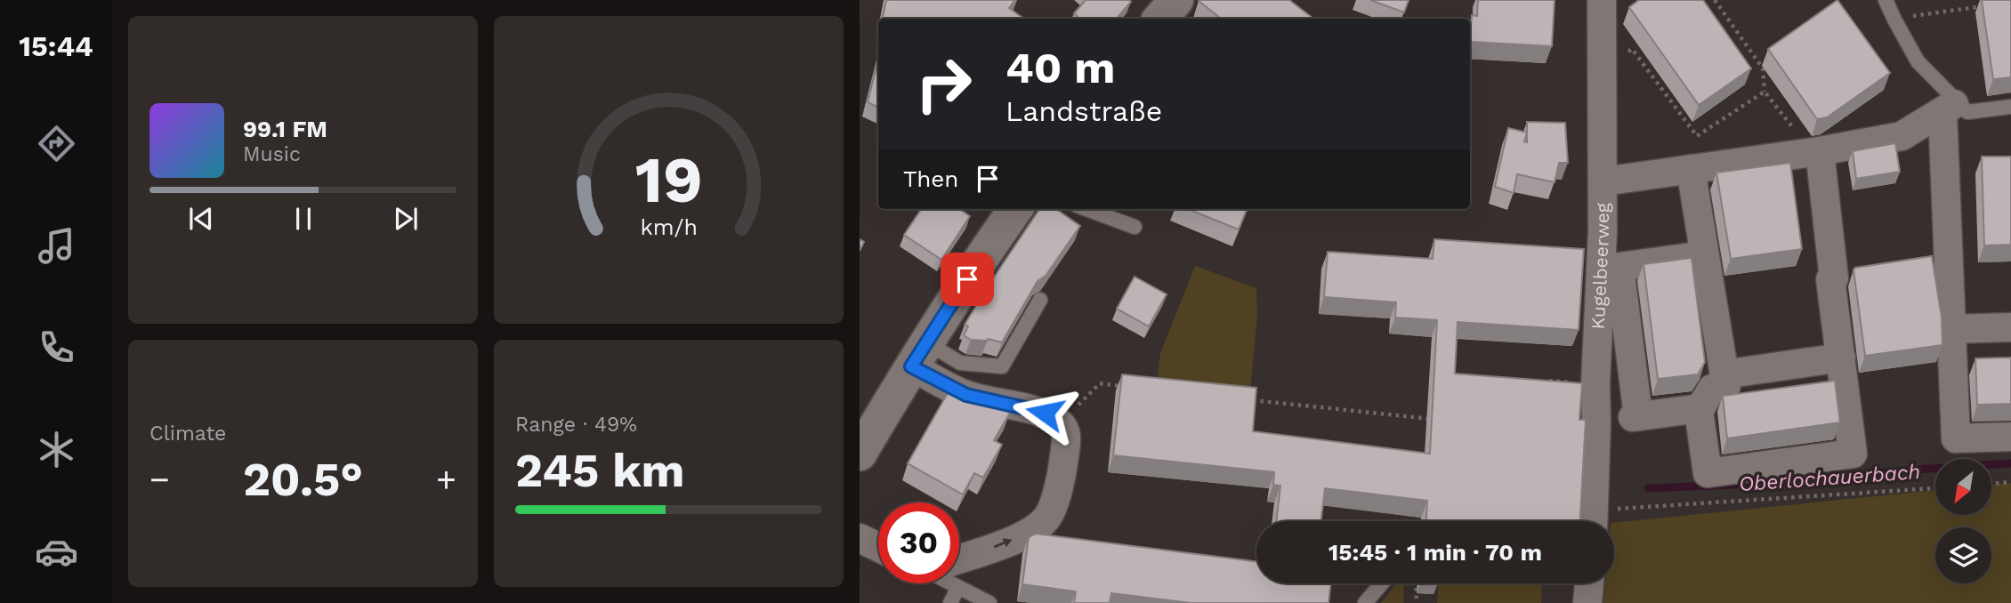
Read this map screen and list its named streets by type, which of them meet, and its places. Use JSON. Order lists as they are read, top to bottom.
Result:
{
  "streets": {
    "street": ["Kugelbeerweg"]
  },
  "water": ["Oberlochauerbach"],
  "north": "bottom left",
  "page": {
    "tabs": "15:44",
    "turn": ["40 m", "Landstraße"],
    "song": ["99.1 FM", "Music"],
    "then": "Then",
    "tile": [
      "Climate",
      ["Range · 49%", "245 km"]
    ],
    "heat": ["−", "20.5°", "+"],
    "limit": "30",
    "trip": "15:45 · 1 min · 70 m",
    "gauge": ["19", "km/h"]
  }
}
